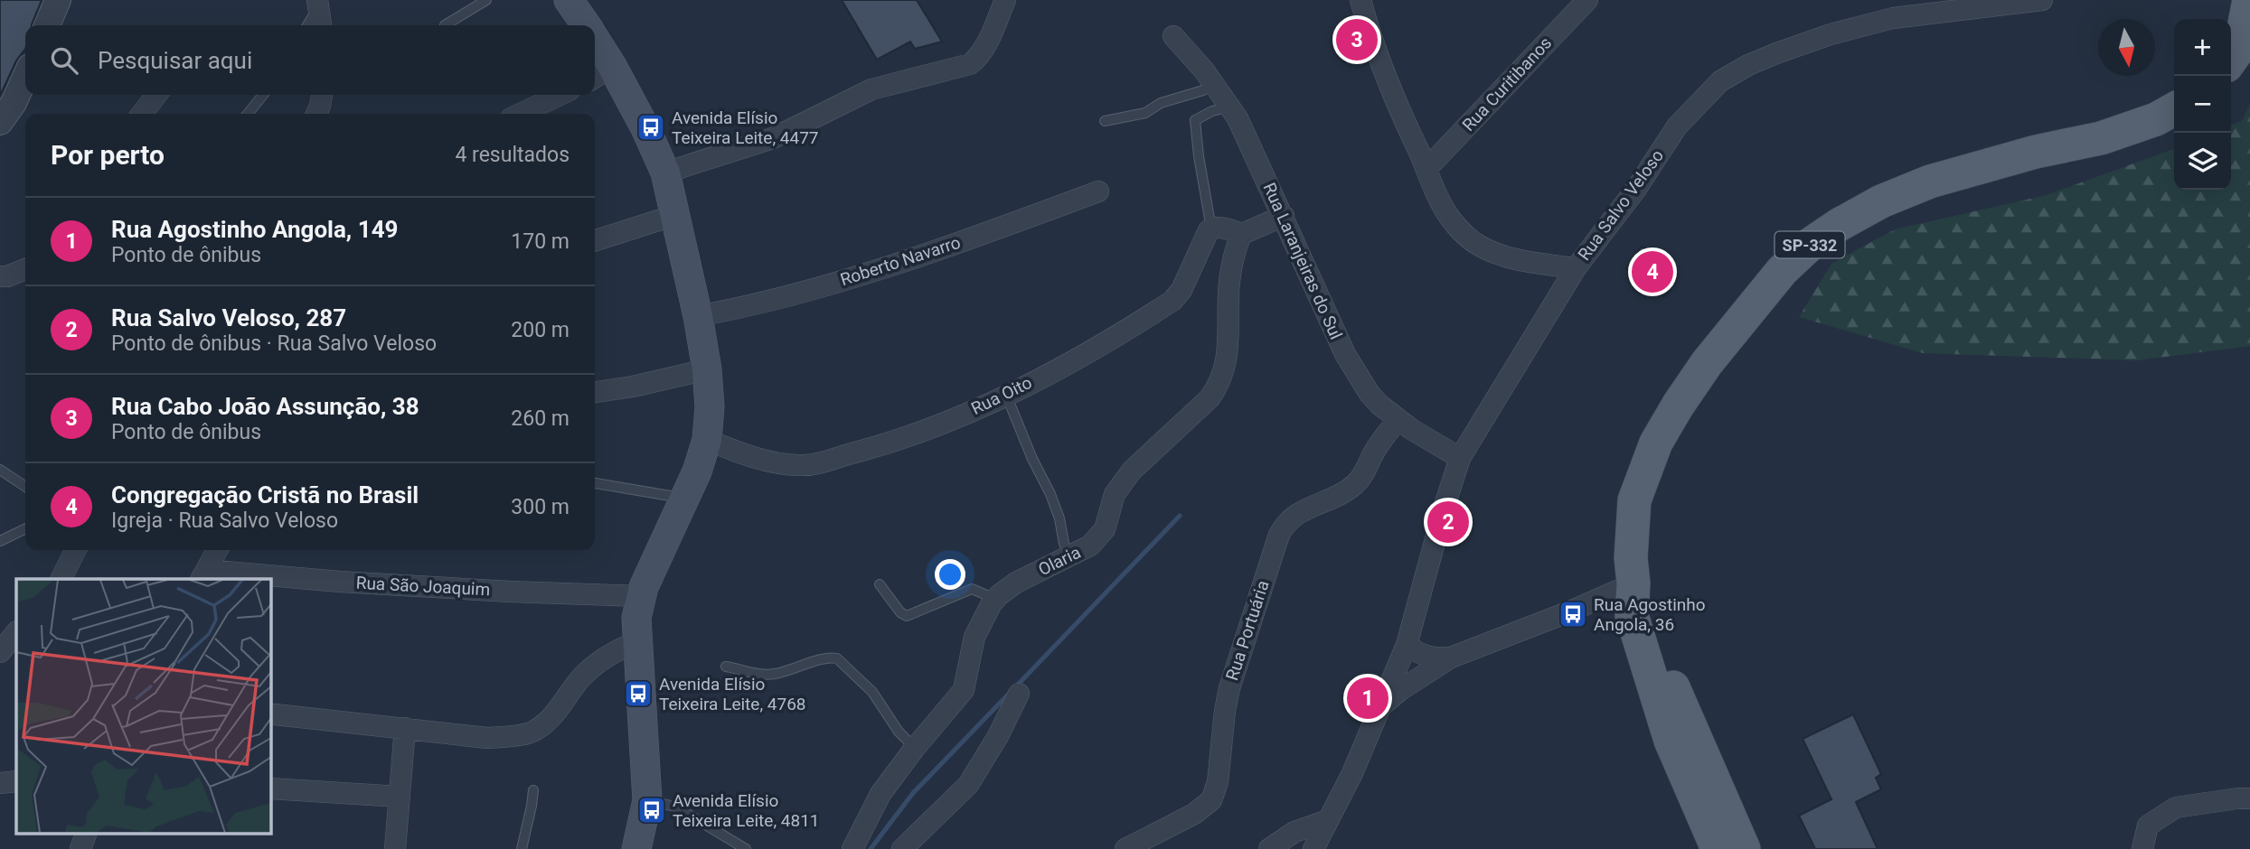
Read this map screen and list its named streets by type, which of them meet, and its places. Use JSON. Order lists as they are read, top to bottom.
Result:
{
  "streets": {
    "main road": ["SP-332"],
    "street": [
      "Rua Curitibanos",
      "Rua Salvo Veloso",
      "Roberto Navarro",
      "Rua Laranjeiras do Sul",
      "Rua Oito",
      "Olaria",
      "Rua São Joaquim",
      "Rua Portuária"
    ]
  },
  "crossings": [
    ["Rua Salvo Veloso", "Rua Laranjeiras do Sul"],
    ["Rua Laranjeiras do Sul", "Rua Portuária"]
  ],
  "places": {
    "bus stop": [
      "Avenida Elísio Teixeira Leite, 4477",
      "Rua Agostinho Angola, 36",
      "Avenida Elísio Teixeira Leite, 4768",
      "Avenida Elísio Teixeira Leite, 4811"
    ]
  },
  "north": "bottom",
  "page": {
    "pins": [
      "3",
      "4",
      "2",
      "1"
    ],
    "map_buttons": ["+", "−"],
    "search": "Pesquisar aqui",
    "heading": ["Por perto", "4 resultados"],
    "list": [
      {
        "mark": "1",
        "name": "Rua Agostinho Angola, 149",
        "note": "Ponto de ônibus",
        "value": "170 m"
      },
      {
        "mark": "2",
        "name": "Rua Salvo Veloso, 287",
        "note": "Ponto de ônibus · Rua Salvo Veloso",
        "value": "200 m"
      },
      {
        "mark": "3",
        "name": "Rua Cabo João Assunção, 38",
        "note": "Ponto de ônibus",
        "value": "260 m"
      },
      {
        "mark": "4",
        "name": "Congregação Cristã no Brasil",
        "note": "Igreja · Rua Salvo Veloso",
        "value": "300 m"
      }
    ]
  }
}
